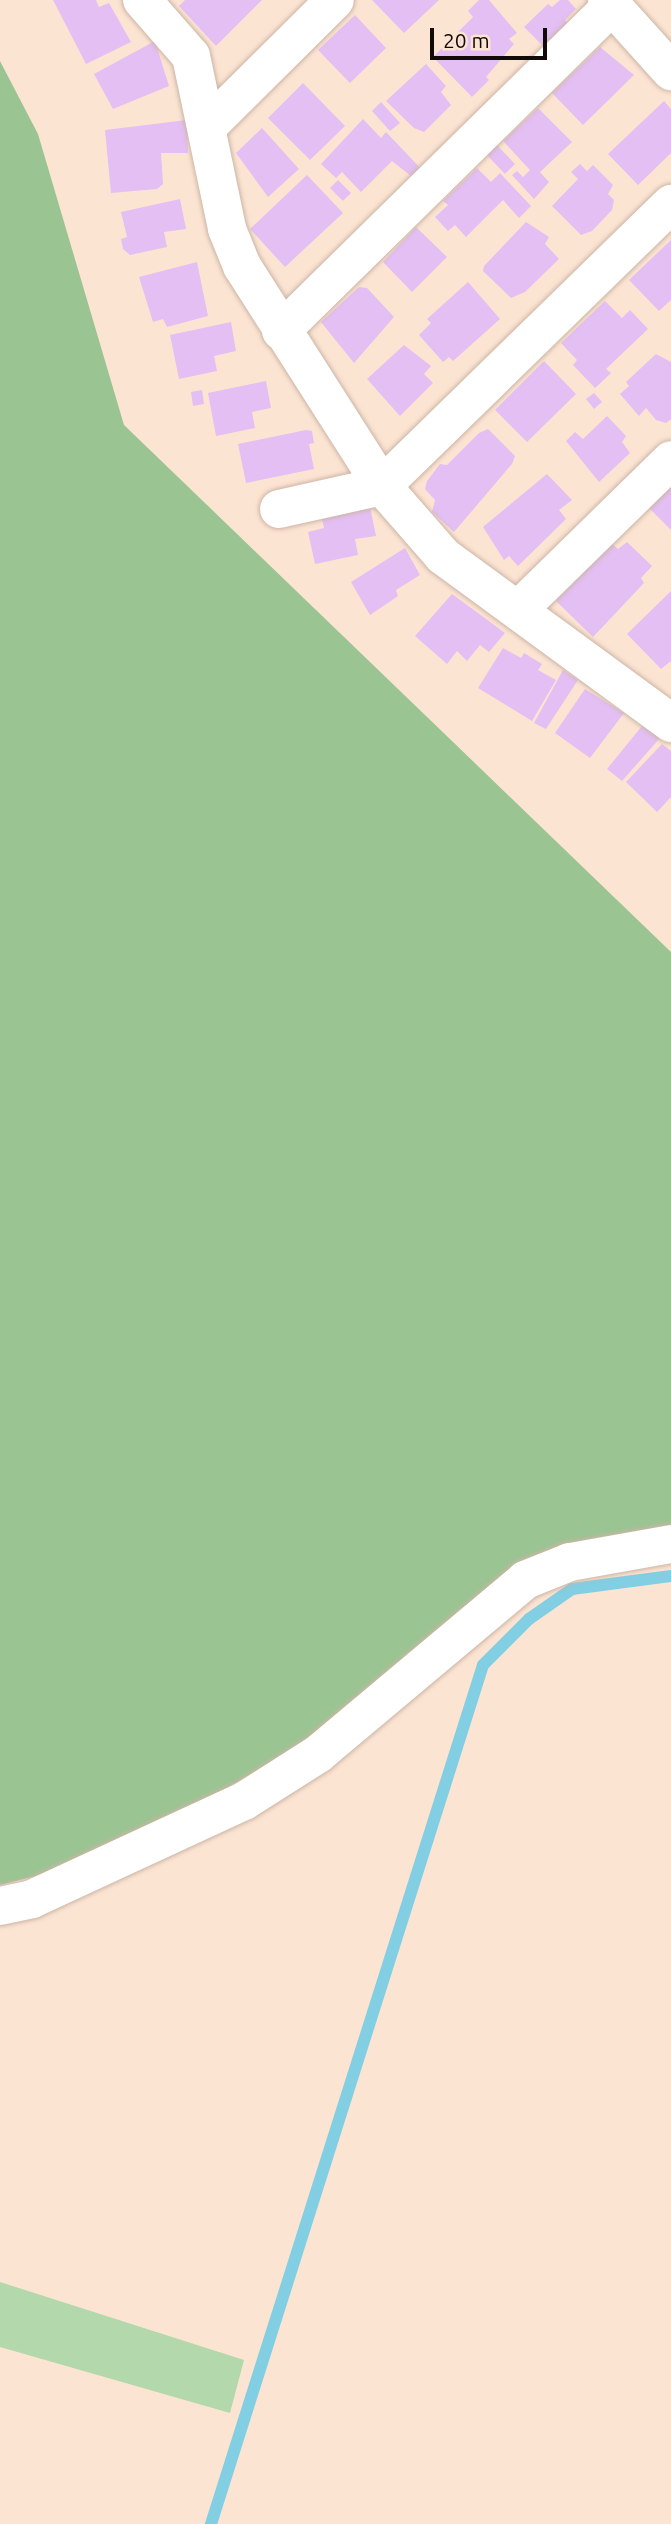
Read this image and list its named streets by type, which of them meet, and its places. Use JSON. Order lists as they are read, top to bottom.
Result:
{
  "scale_bar": "20 m"
}
